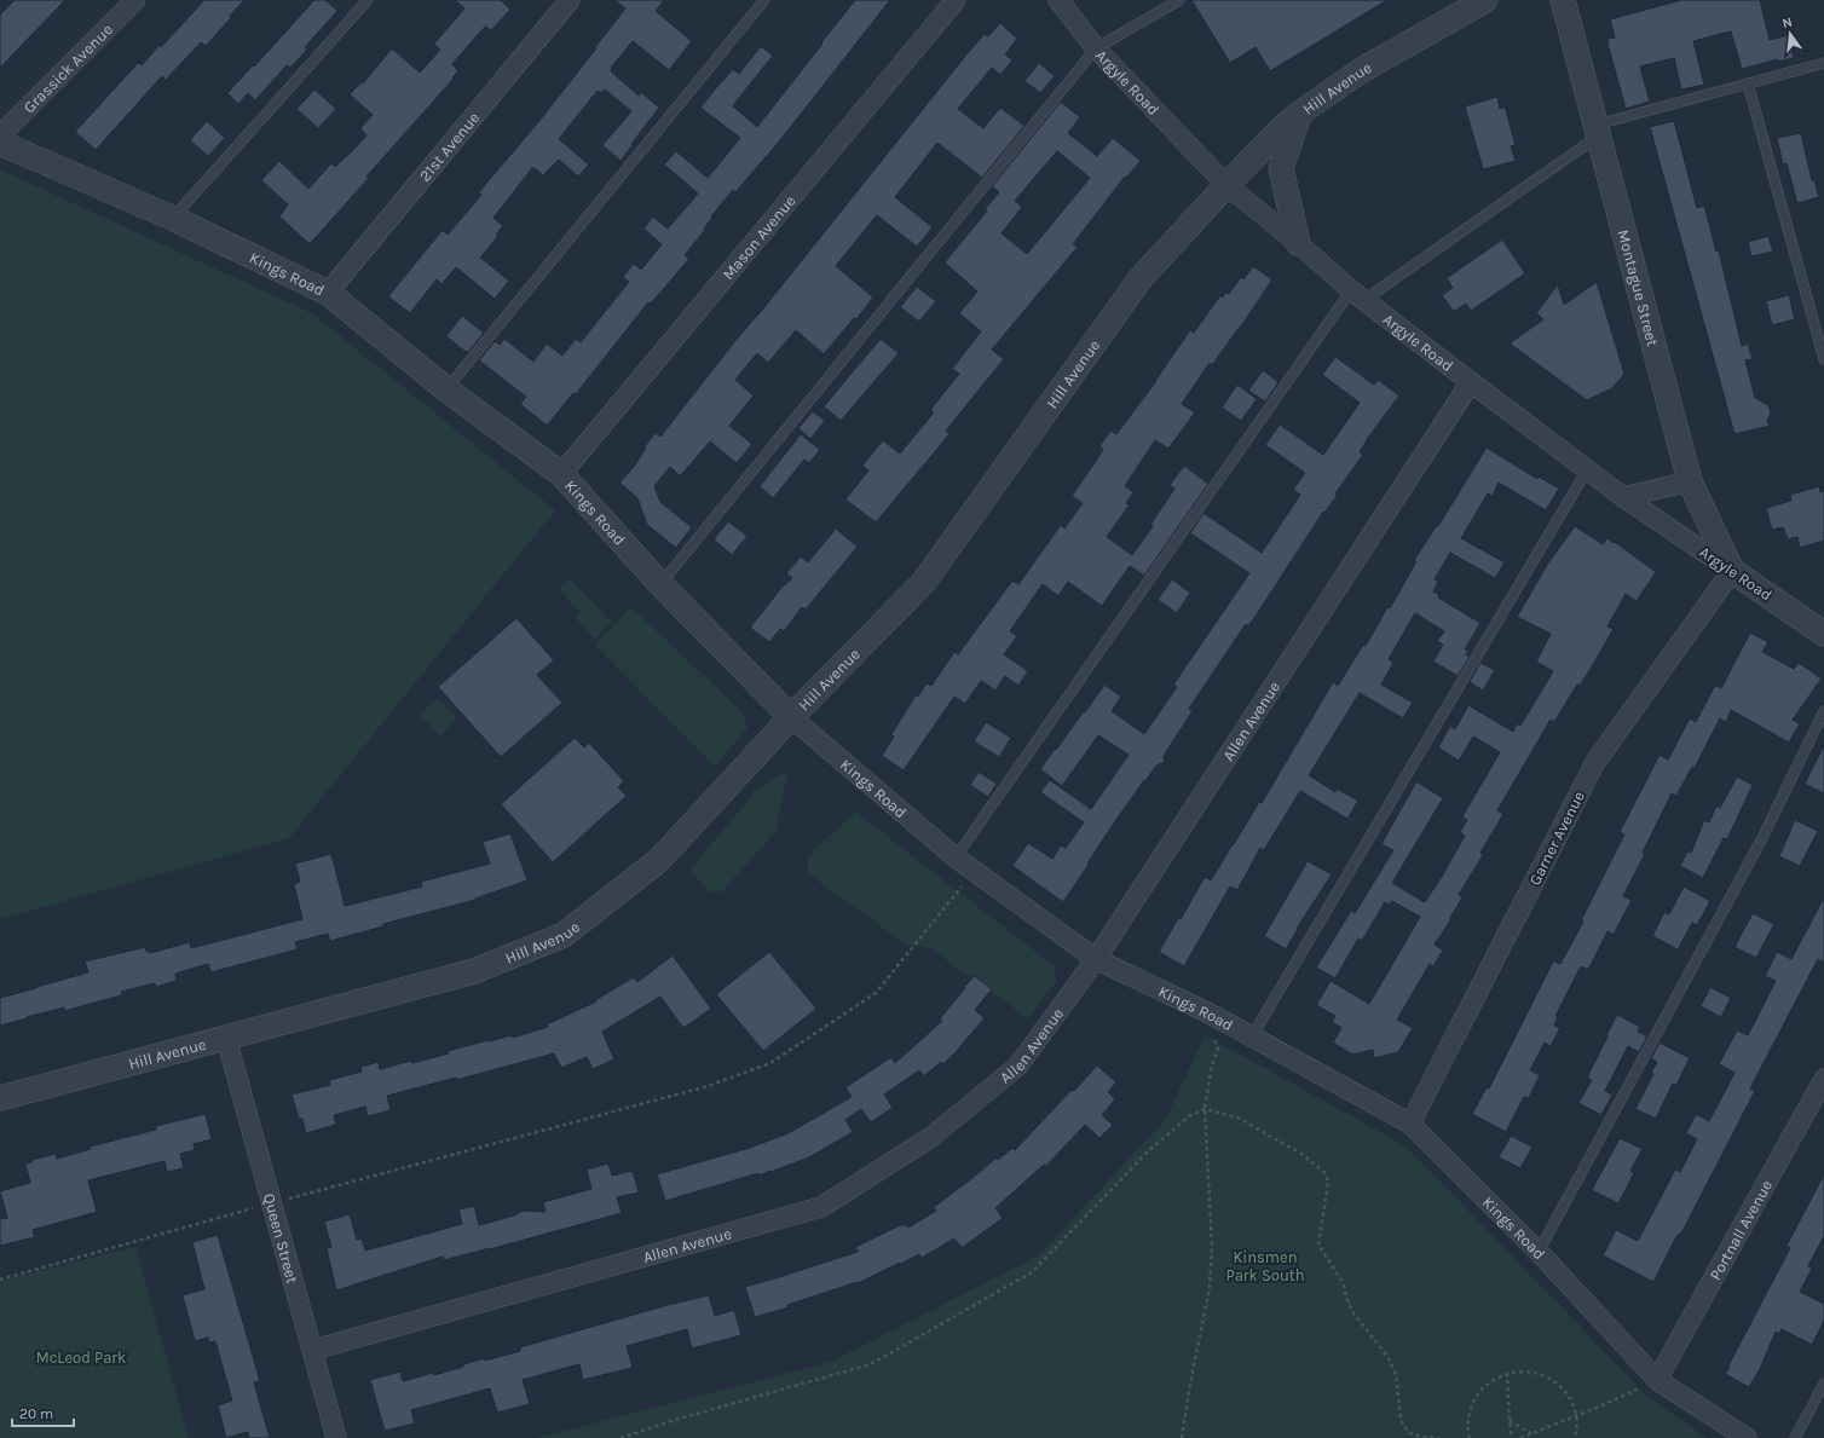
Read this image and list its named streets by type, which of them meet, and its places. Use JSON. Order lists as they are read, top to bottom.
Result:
{
  "streets": {
    "street": [
      "Grassick Avenue",
      "Argyle Road",
      "Hill Avenue",
      "21st Avenue",
      "Mason Avenue",
      "Kings Road",
      "Montague Street",
      "Allen Avenue",
      "Garner Avenue",
      "Portnall Avenue",
      "Queen Street"
    ]
  },
  "crossings": [
    ["Argyle Road", "Hill Avenue"],
    ["Argyle Road", "Montague Street"],
    ["Argyle Road", "Allen Avenue"],
    ["Argyle Road", "Garner Avenue"],
    ["Hill Avenue", "Kings Road"],
    ["Hill Avenue", "Queen Street"],
    ["21st Avenue", "Kings Road"],
    ["Mason Avenue", "Kings Road"],
    ["Kings Road", "Allen Avenue"],
    ["Kings Road", "Garner Avenue"],
    ["Kings Road", "Portnall Avenue"],
    ["Montague Street", "Garner Avenue"],
    ["Allen Avenue", "Queen Street"]
  ],
  "parks": ["Kinsmen Park South", "McLeod Park"],
  "scale_bar": "20 m",
  "north": "top"
}
